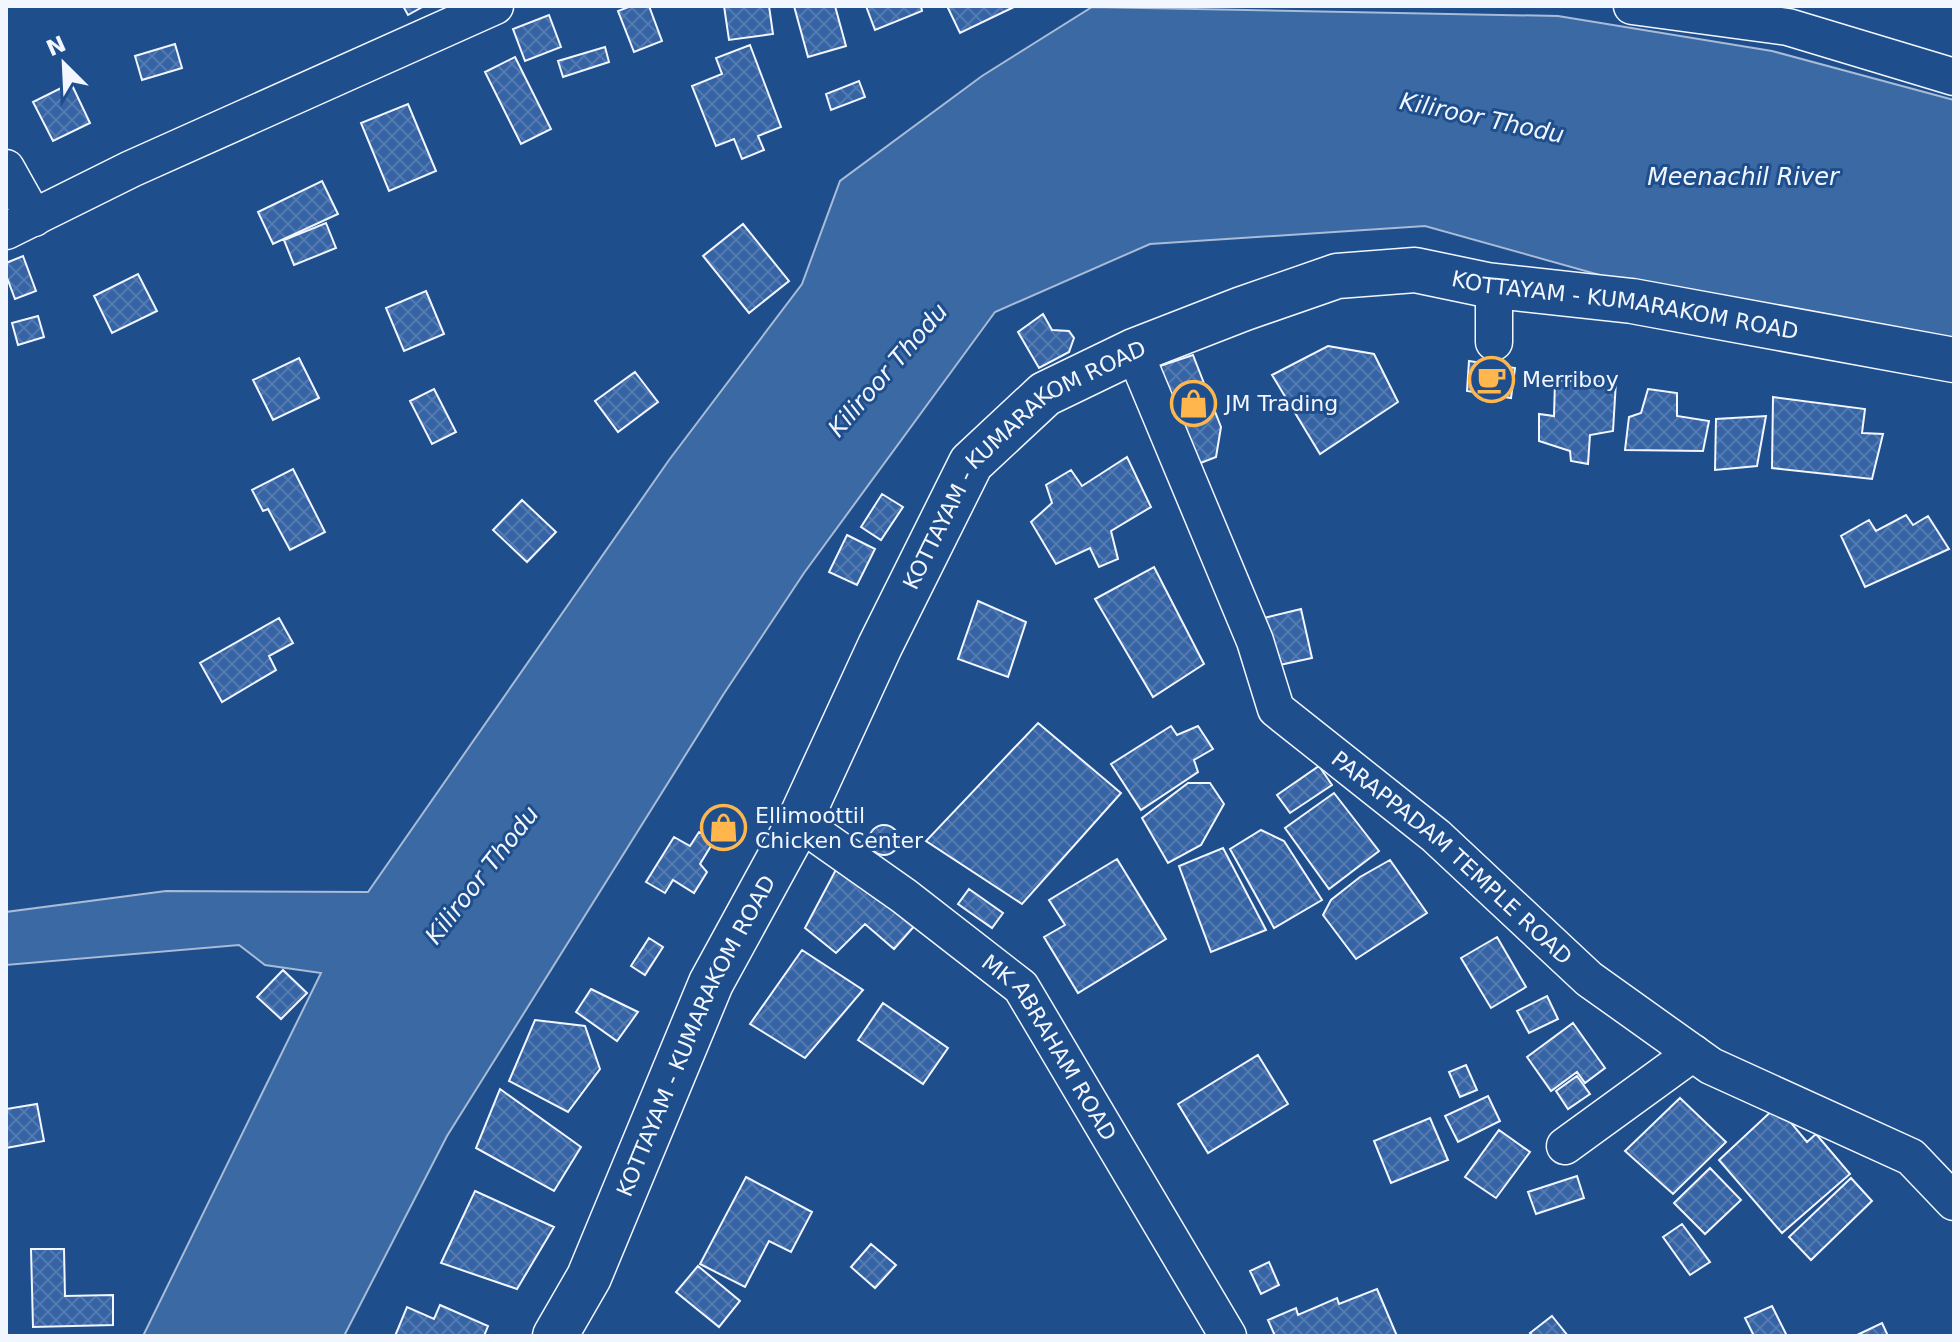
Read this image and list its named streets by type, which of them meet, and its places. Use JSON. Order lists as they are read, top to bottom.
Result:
{
  "streets": {
    "main road": ["KOTTAYAM - KUMARAKOM ROAD"],
    "street": ["PARAPPADAM TEMPLE ROAD", "MK ABRAHAM ROAD"]
  },
  "crossings": [
    ["KOTTAYAM - KUMARAKOM ROAD", "PARAPPADAM TEMPLE ROAD"],
    ["KOTTAYAM - KUMARAKOM ROAD", "MK ABRAHAM ROAD"]
  ],
  "water": ["Kiliroor Thodu", "Meenachil River"],
  "places": {
    "cafe": ["Merriboy"],
    "shop": ["JM Trading", "Ellimoottil Chicken Center"]
  },
  "north": "top left"
}
